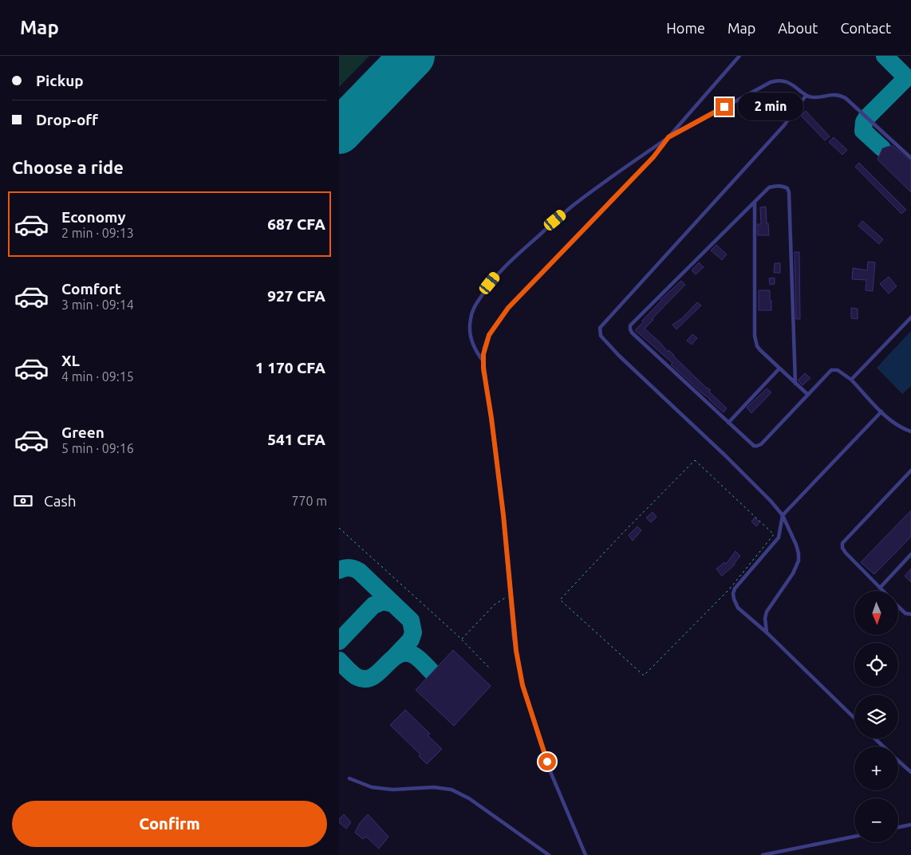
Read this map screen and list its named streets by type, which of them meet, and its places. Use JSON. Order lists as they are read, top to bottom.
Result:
{
  "north": "bottom",
  "page": {
    "header": "Map",
    "nav": [
      "Home",
      "Map",
      "About",
      "Contact"
    ],
    "banner": ["Pickup", "Drop-off"],
    "bubble": "2 min",
    "heading": "Choose a ride",
    "list": [
      {
        "name": "Economy",
        "note": "2 min · 09:13",
        "value": "687 CFA"
      },
      {
        "name": "Comfort",
        "note": "3 min · 09:14",
        "value": "927 CFA"
      },
      {
        "name": "XL",
        "note": "4 min · 09:15",
        "value": "1 170 CFA"
      },
      {
        "name": "Green",
        "note": "5 min · 09:16",
        "value": "541 CFA"
      }
    ],
    "pay": ["Cash", "770 m"],
    "map_buttons": ["+", "−"],
    "buttons": "Confirm"
  }
}
